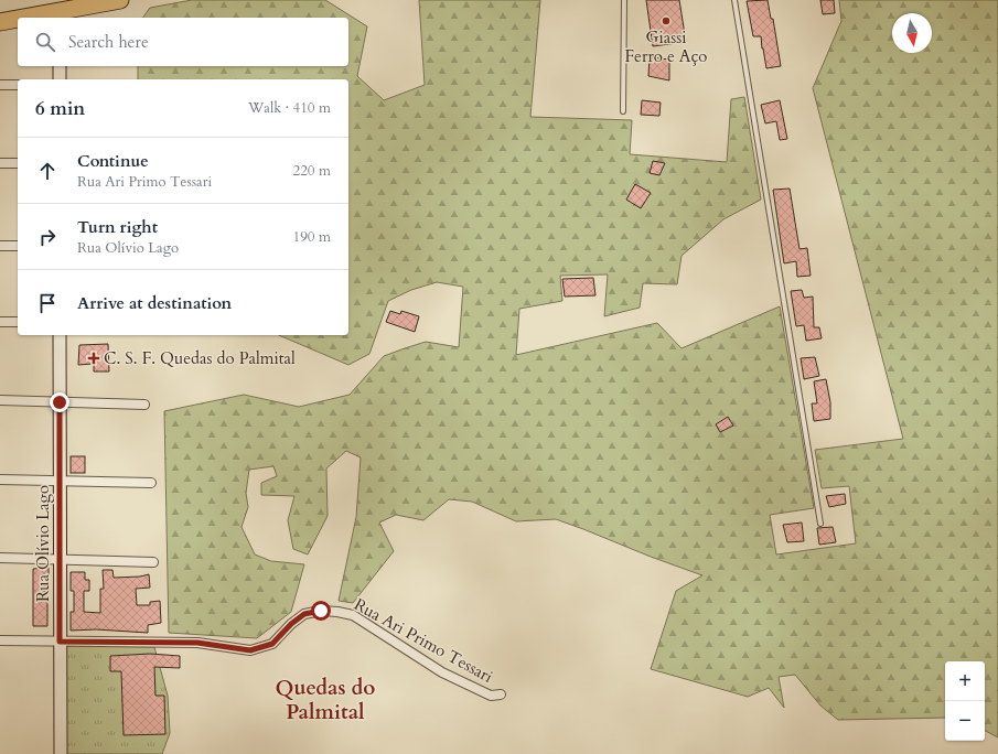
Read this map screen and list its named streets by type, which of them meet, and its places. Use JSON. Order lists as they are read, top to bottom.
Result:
{
  "streets": {
    "street": ["Rua Olívio Lago", "Rua Ari Primo Tessari"]
  },
  "crossings": [
    ["Rua Olívio Lago", "Rua Ari Primo Tessari"]
  ],
  "districts": ["Quedas do Palmital"],
  "places": {
    "other": ["Giassi Ferro e Aço"],
    "health": ["C. S. F. Quedas do Palmital"]
  },
  "north": "bottom",
  "page": {
    "search": "Search here",
    "heading": ["6 min", "Walk · 410 m"],
    "list": [
      ["Continue", "Rua Ari Primo Tessari", "220 m"],
      ["Turn right", "Rua Olívio Lago", "190 m"],
      "Arrive at destination"
    ],
    "map_buttons": ["+", "−"]
  }
}
